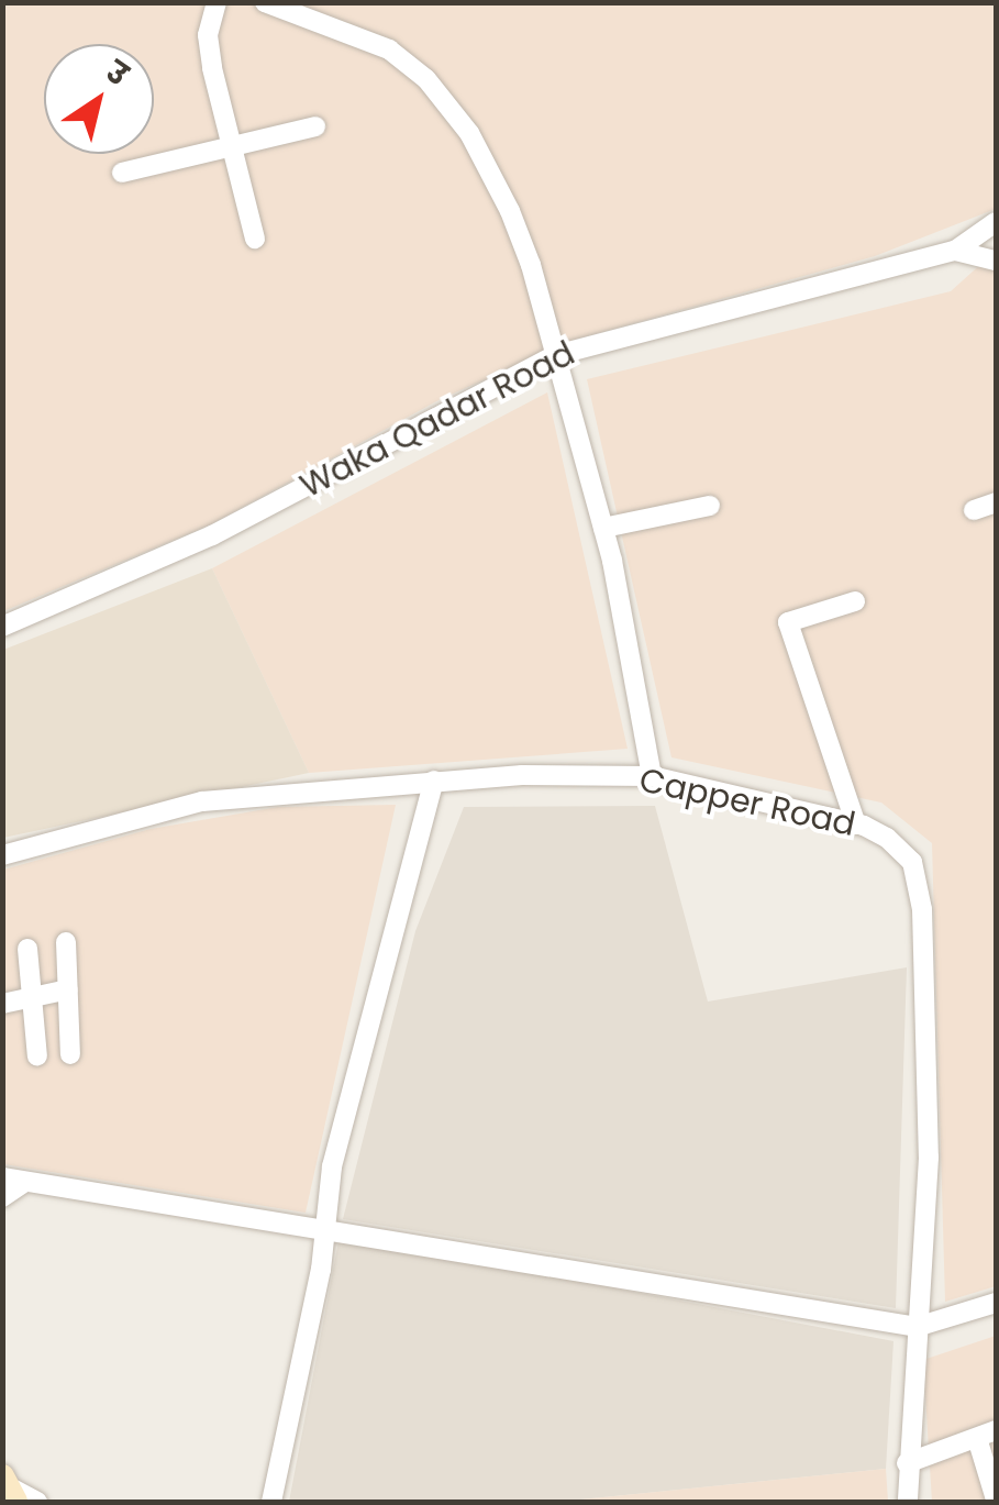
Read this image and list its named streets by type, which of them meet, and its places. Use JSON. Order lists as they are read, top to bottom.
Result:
{
  "streets": {
    "street": ["Waka Qadar Road", "Capper Road"]
  },
  "north": "top right"
}
